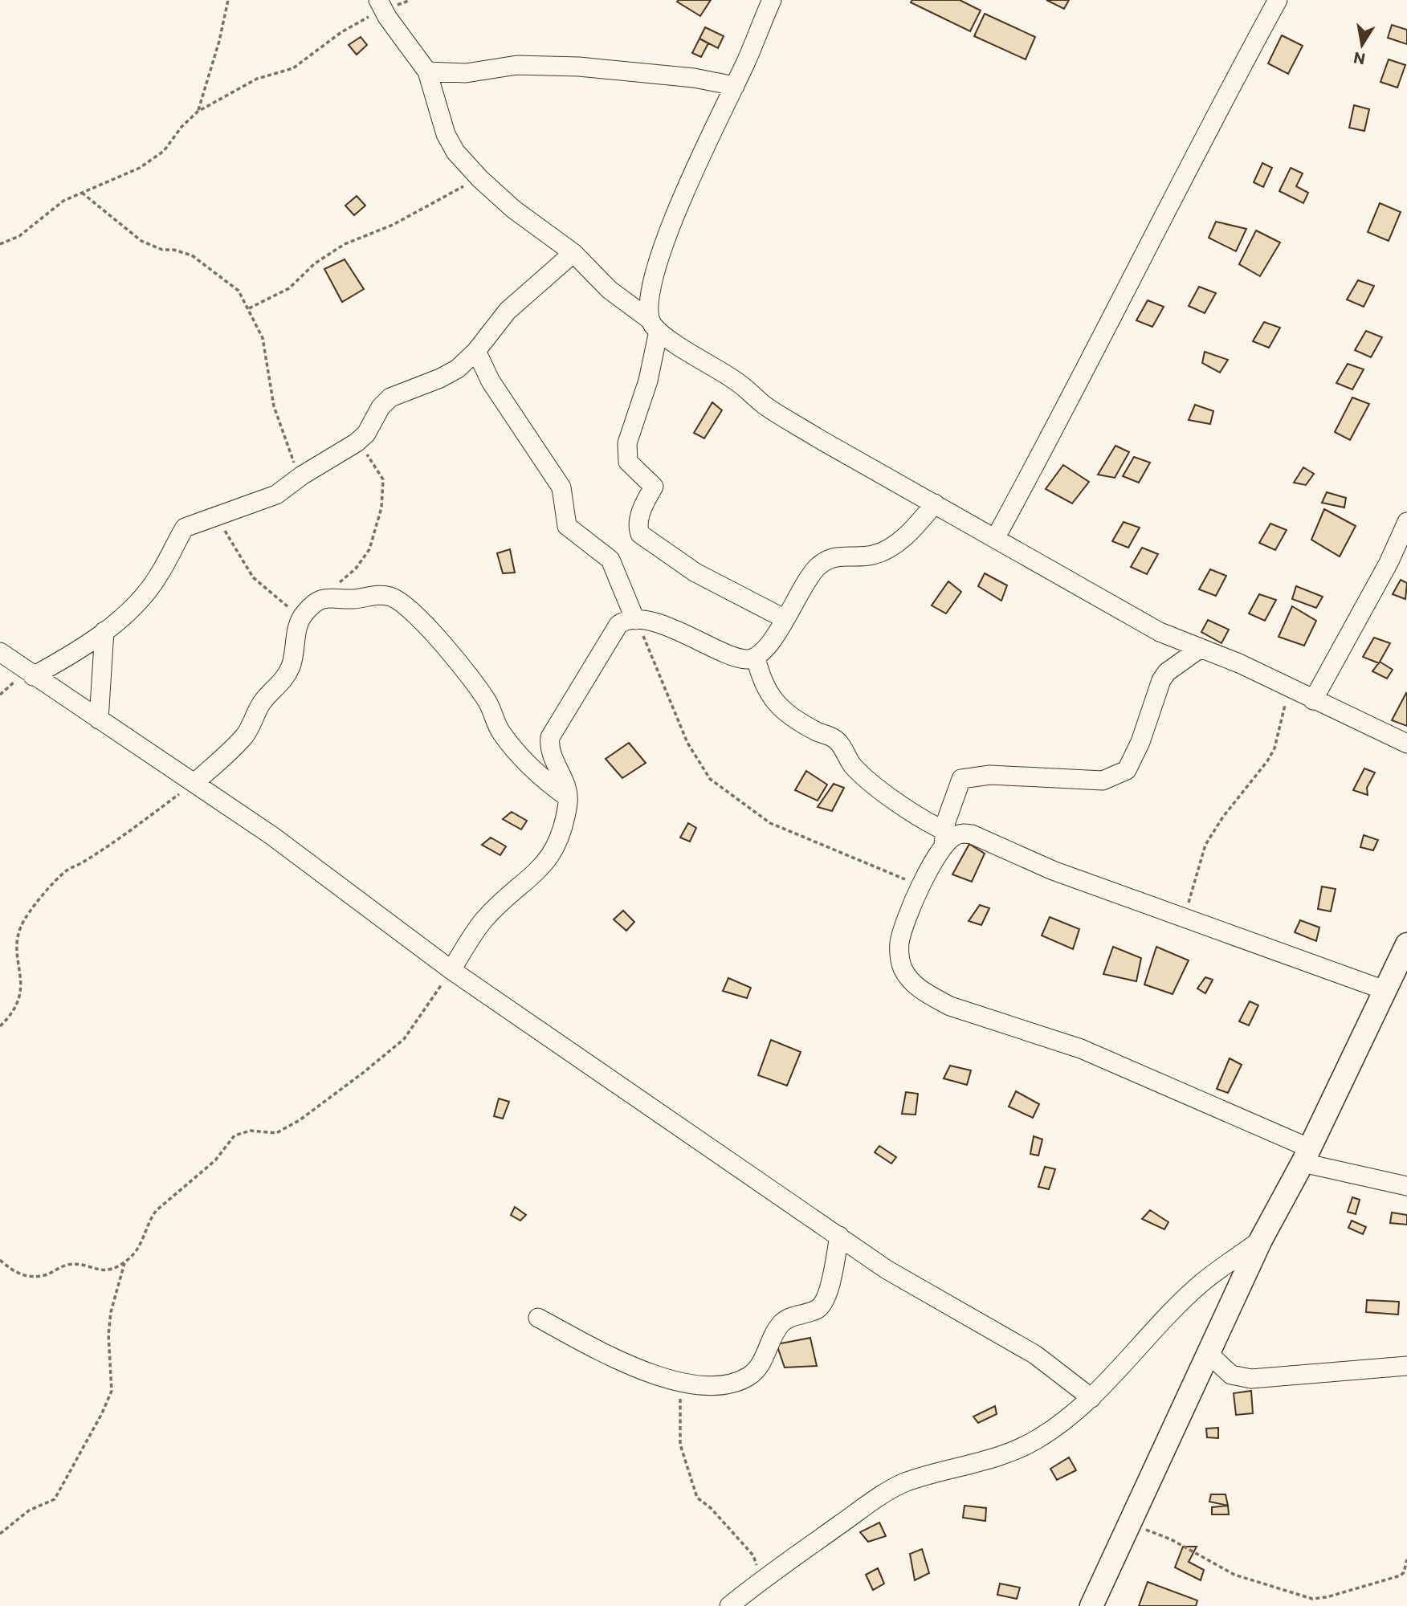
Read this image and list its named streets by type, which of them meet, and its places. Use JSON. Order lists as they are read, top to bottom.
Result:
{
  "north": "bottom"
}
